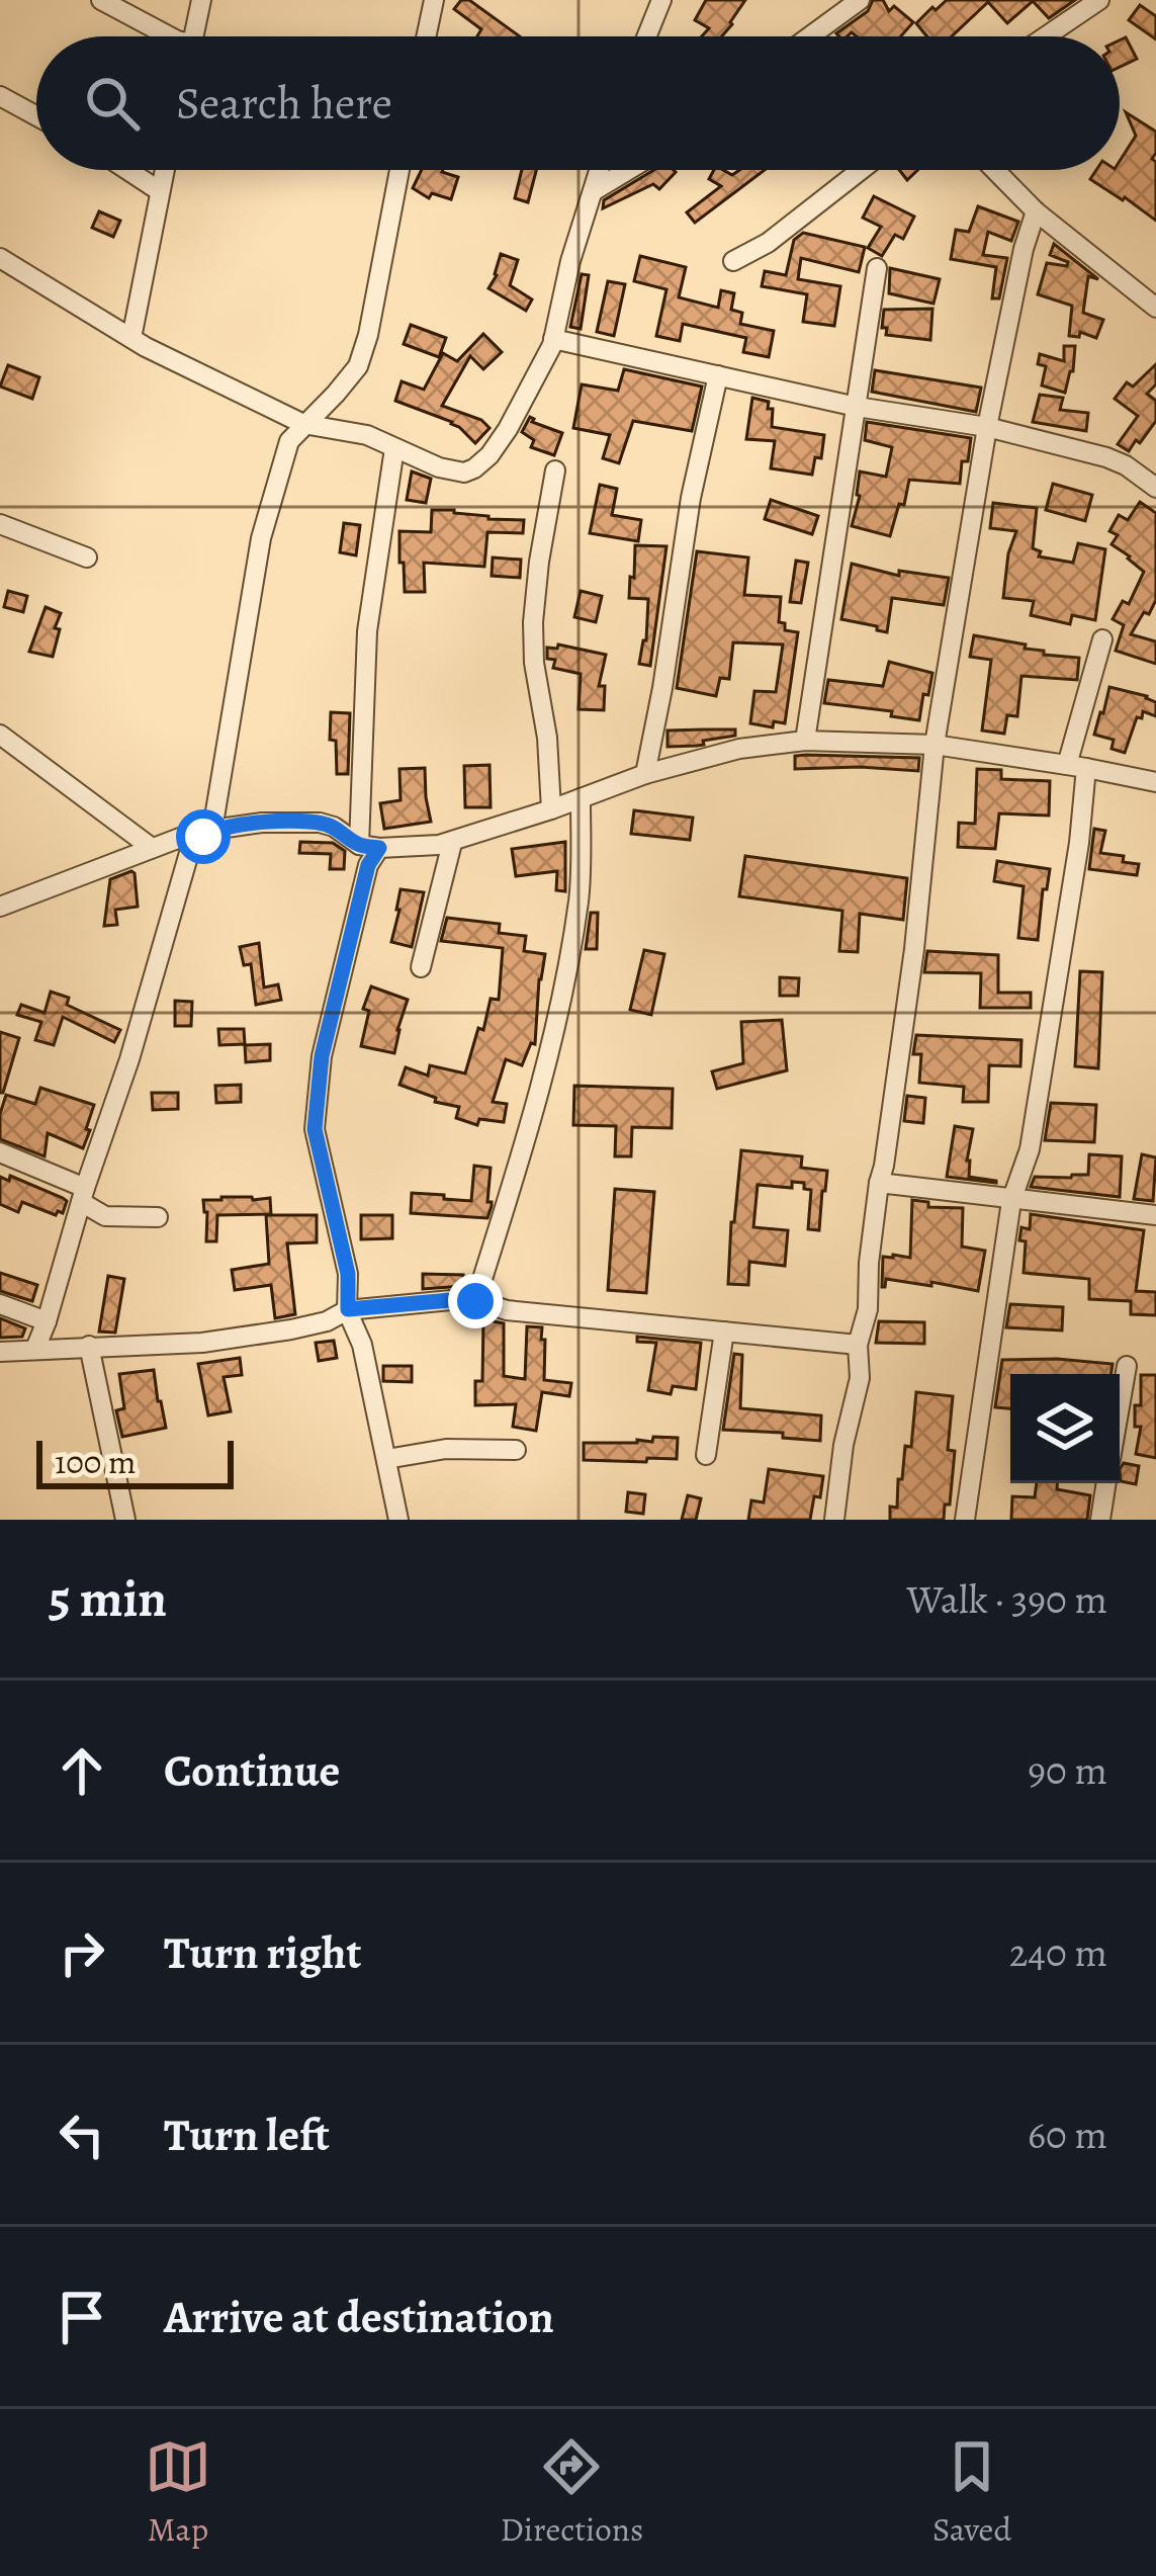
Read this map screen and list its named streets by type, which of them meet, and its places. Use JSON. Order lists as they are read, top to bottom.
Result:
{
  "scale_bar": "100 m",
  "page": {
    "search": "Search here",
    "scale": "100 m",
    "heading": ["5 min", "Walk · 390 m"],
    "list": [
      ["Continue", "90 m"],
      ["Turn right", "240 m"],
      ["Turn left", "60 m"],
      "Arrive at destination"
    ],
    "nav": ["Map", "Directions", "Saved"]
  }
}
